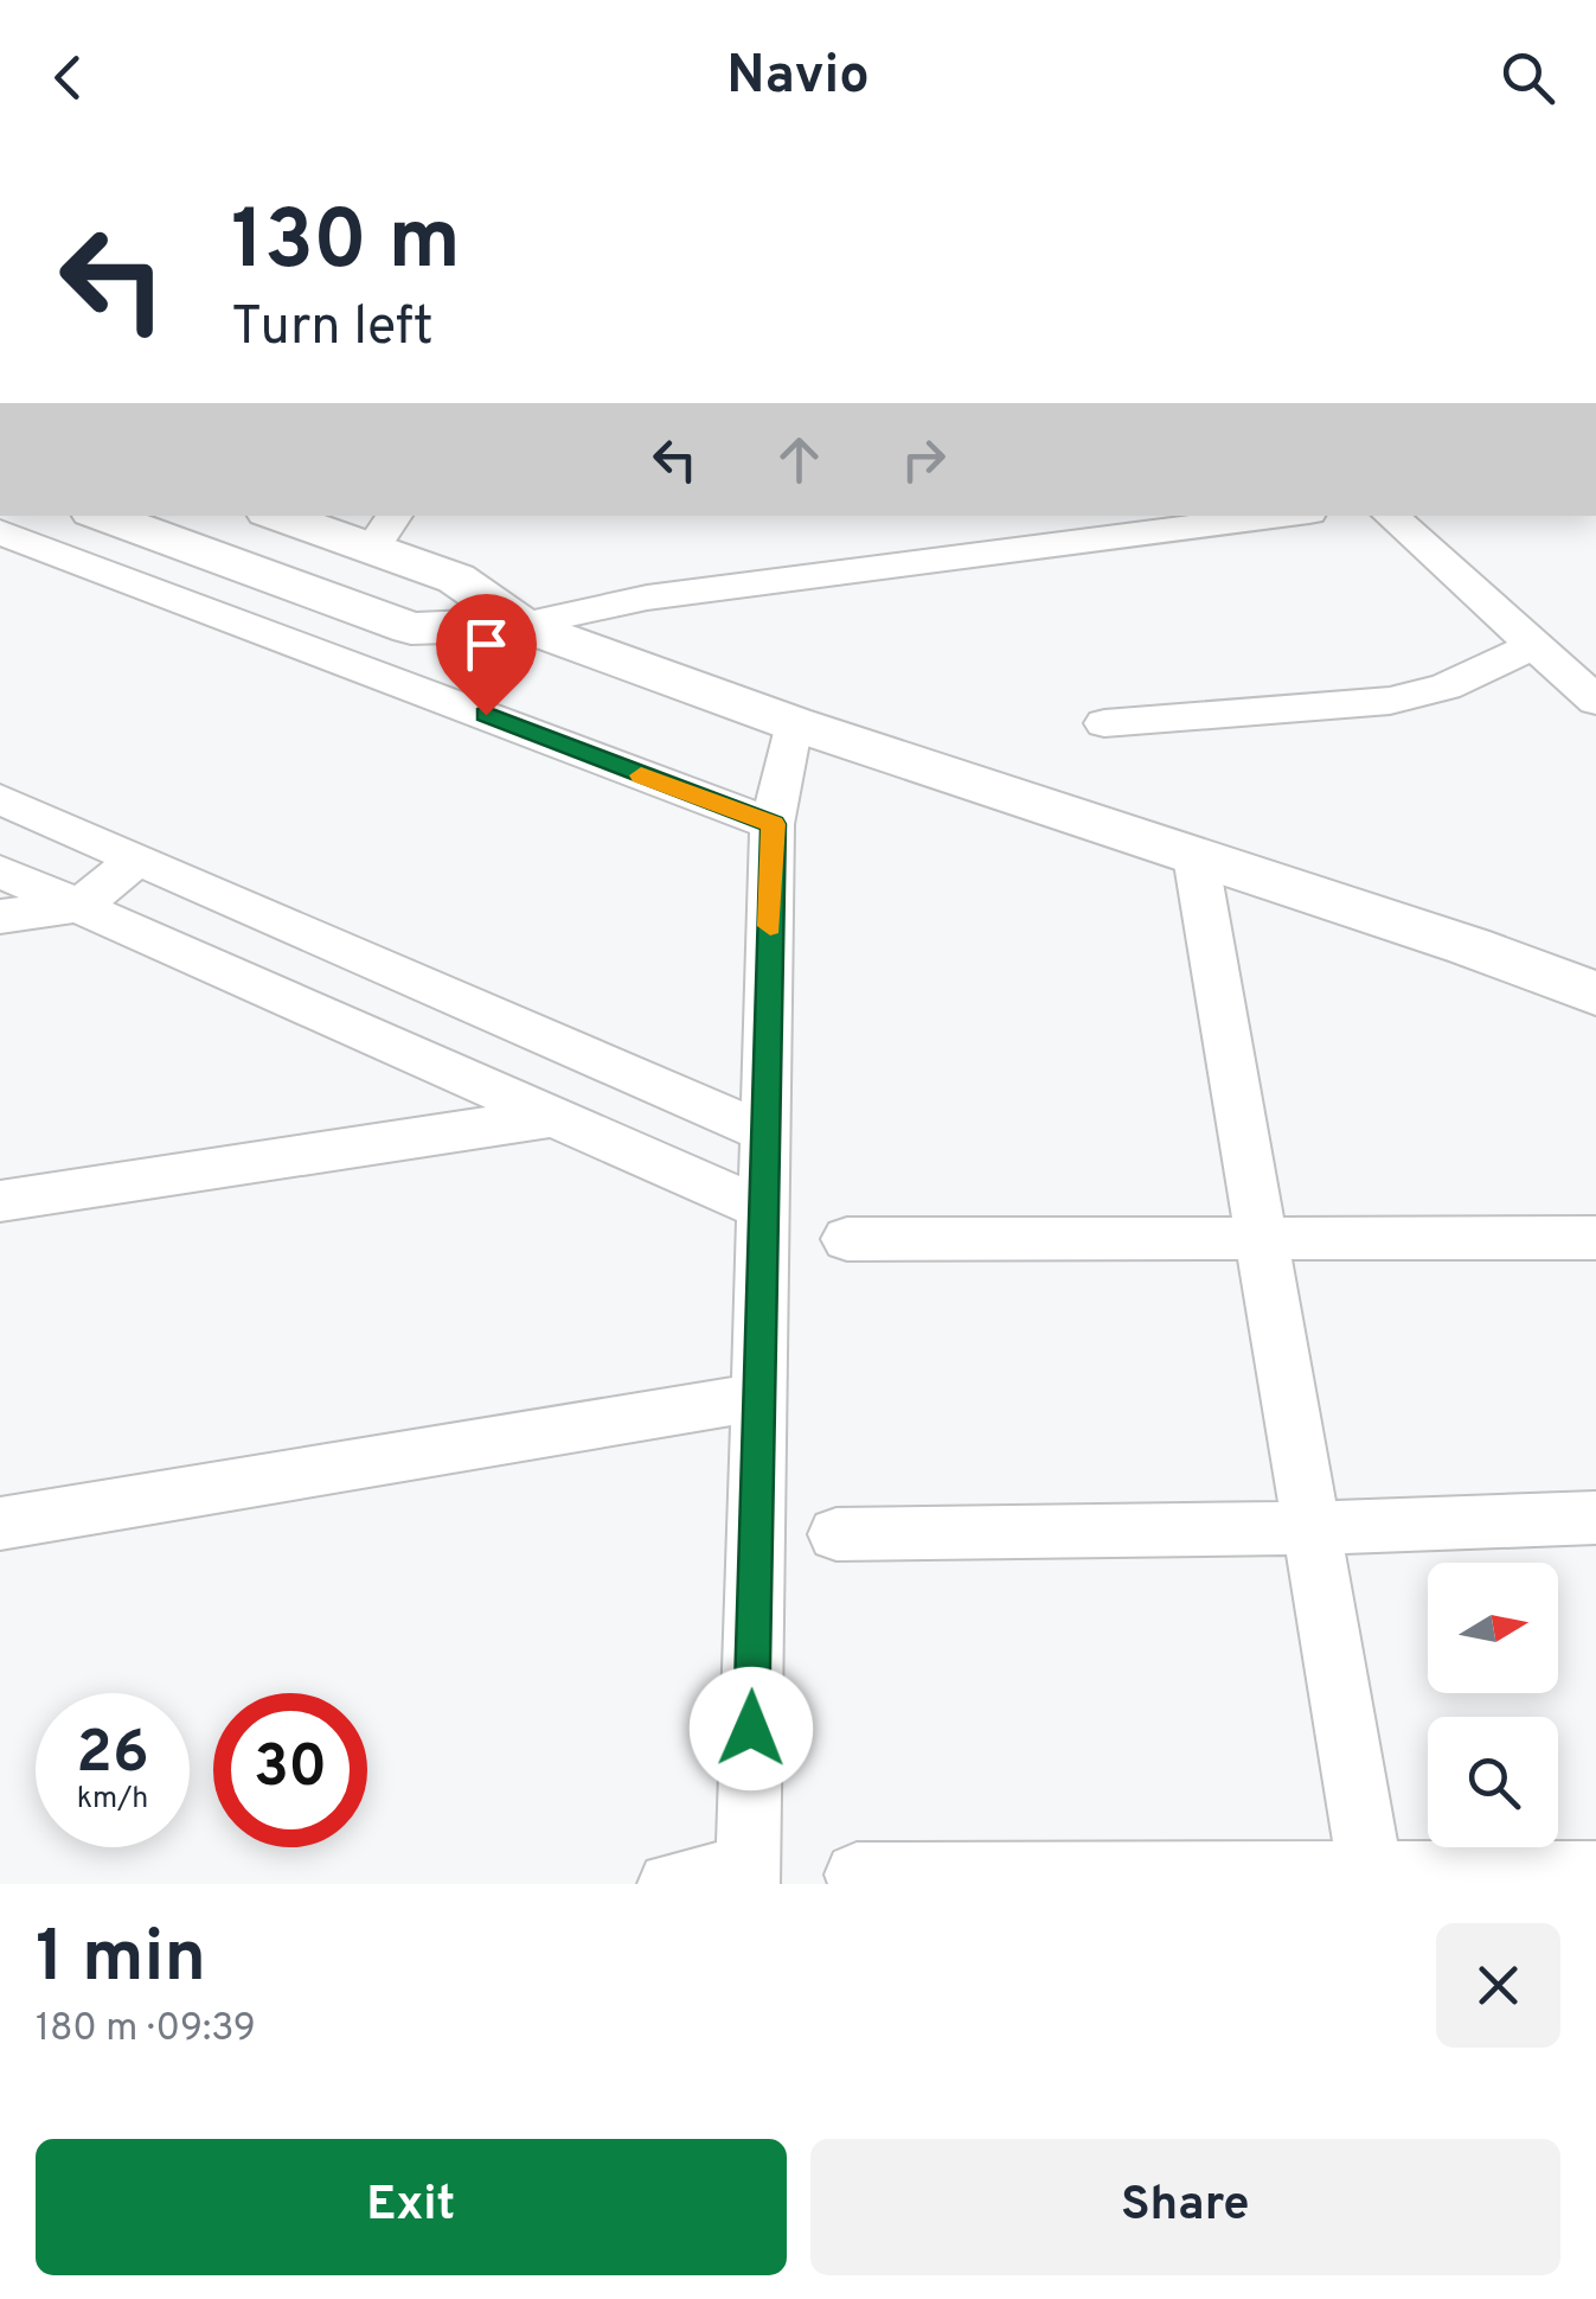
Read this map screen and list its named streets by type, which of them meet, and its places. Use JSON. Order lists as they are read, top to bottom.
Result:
{
  "north": "right",
  "page": {
    "header": "Navio",
    "turn": ["130 m", "Turn left"],
    "speed": "26 km/h",
    "limit": "30",
    "heading": ["1 min", "180 m · 09:39"],
    "buttons": ["Exit", "Share"]
  }
}
